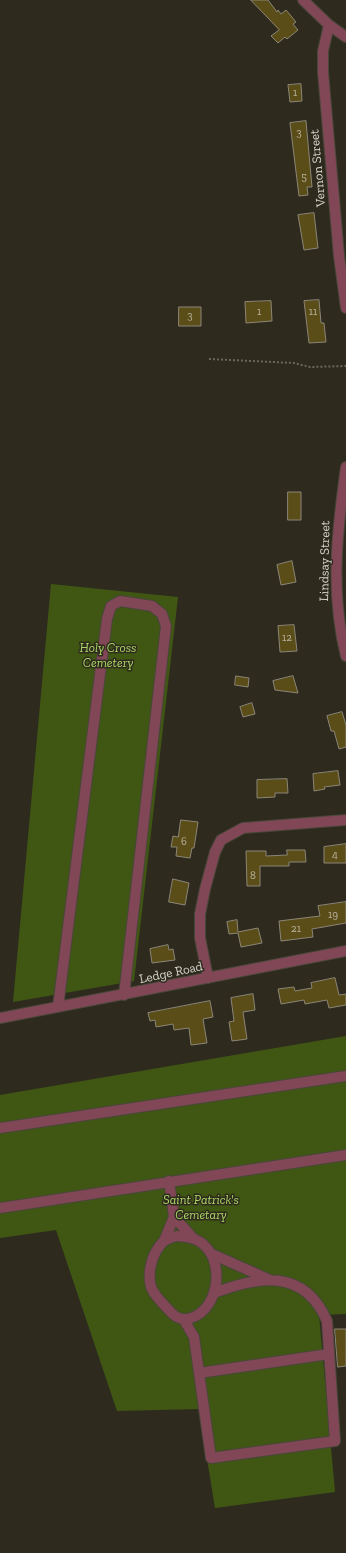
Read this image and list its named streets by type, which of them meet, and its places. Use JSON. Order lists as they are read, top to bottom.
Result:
{
  "streets": {
    "street": ["Vernon Street", "Lindsay Street", "Ledge Road"]
  },
  "parks": ["Holy Cross Cemetery", "Saint Patrick's Cemetary"],
  "house_numbers": [
    "1",
    "3",
    "5",
    "1",
    "11",
    "3",
    "12",
    "6",
    "4",
    "8",
    "19",
    "21"
  ]
}
